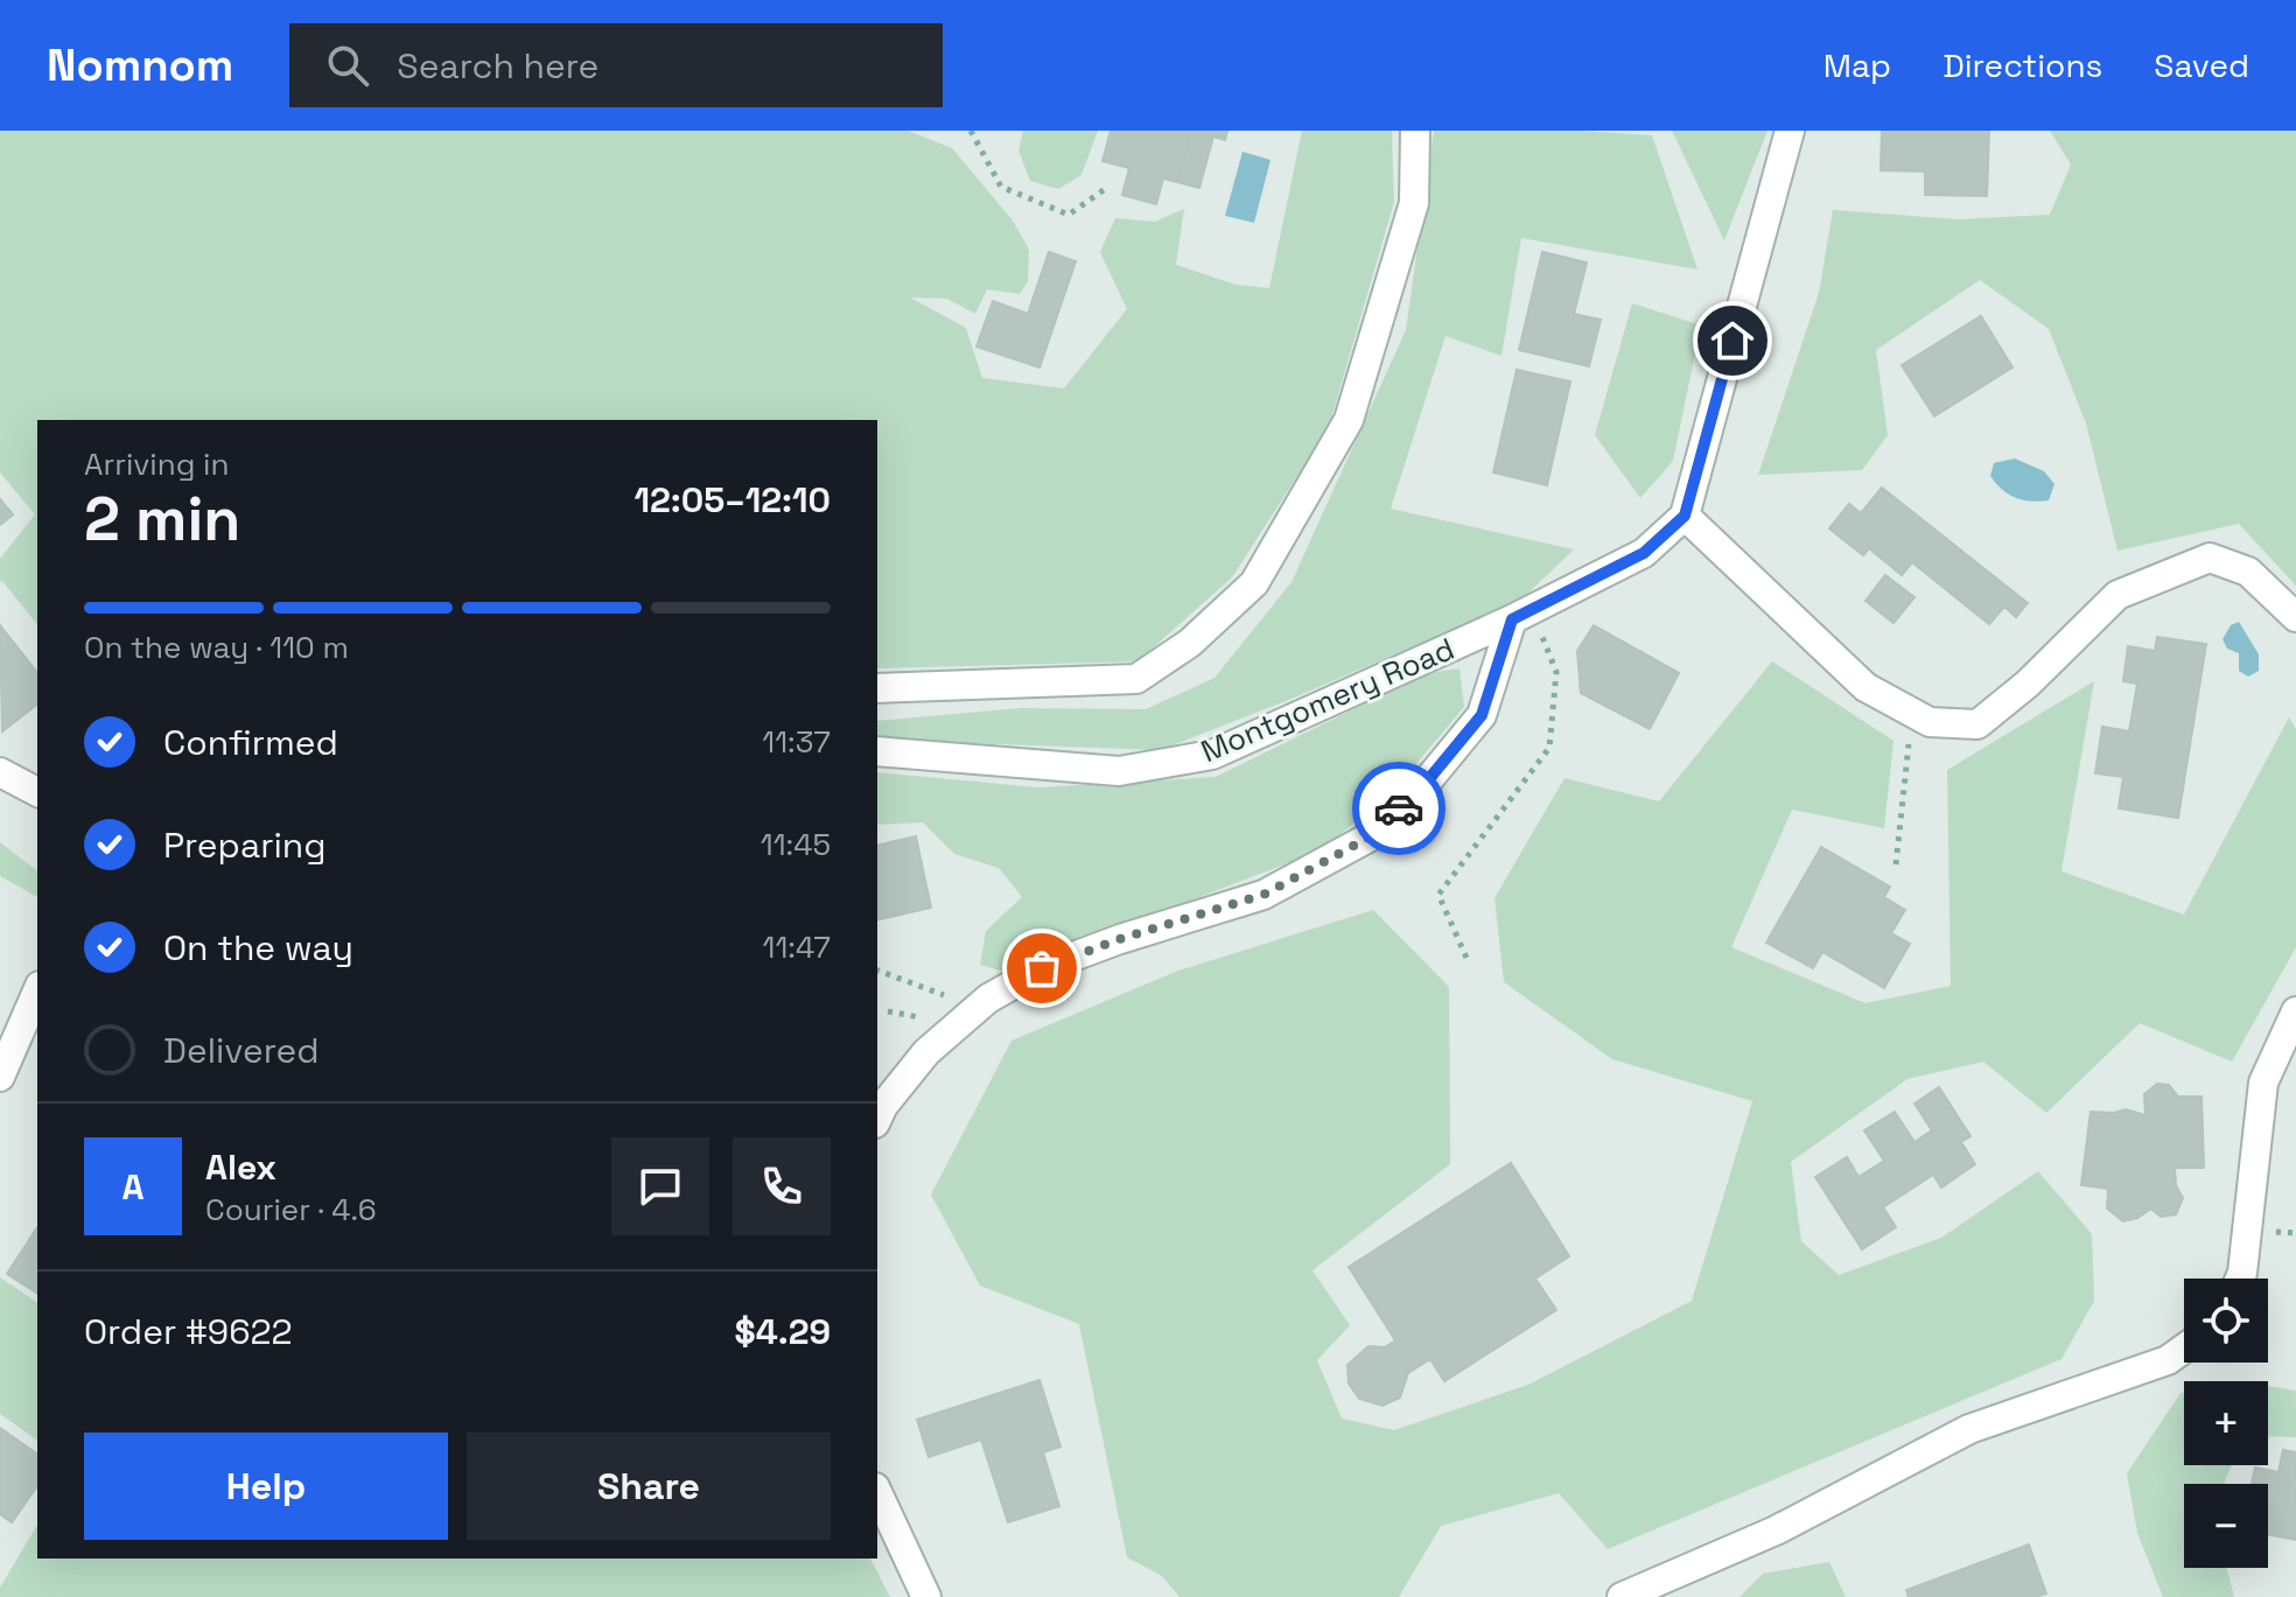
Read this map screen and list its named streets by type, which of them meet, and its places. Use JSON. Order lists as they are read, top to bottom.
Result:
{
  "streets": {
    "street": ["Montgomery Road"]
  },
  "page": {
    "header": "Nomnom",
    "search": "Search here",
    "nav": ["Map", "Directions", "Saved"],
    "heading": ["2 min", "Arriving in", "12:05–12:10"],
    "panel": [
      "Alex",
      "Courier · 4.6",
      "Order #9622",
      "$4.29"
    ],
    "bar": "On the way · 110 m",
    "list": [
      ["Confirmed", "11:37"],
      ["Preparing", "11:45"],
      ["On the way", "11:47"],
      "Delivered"
    ],
    "round": "A",
    "map_buttons": ["+", "−"],
    "buttons": ["Help", "Share"]
  }
}
